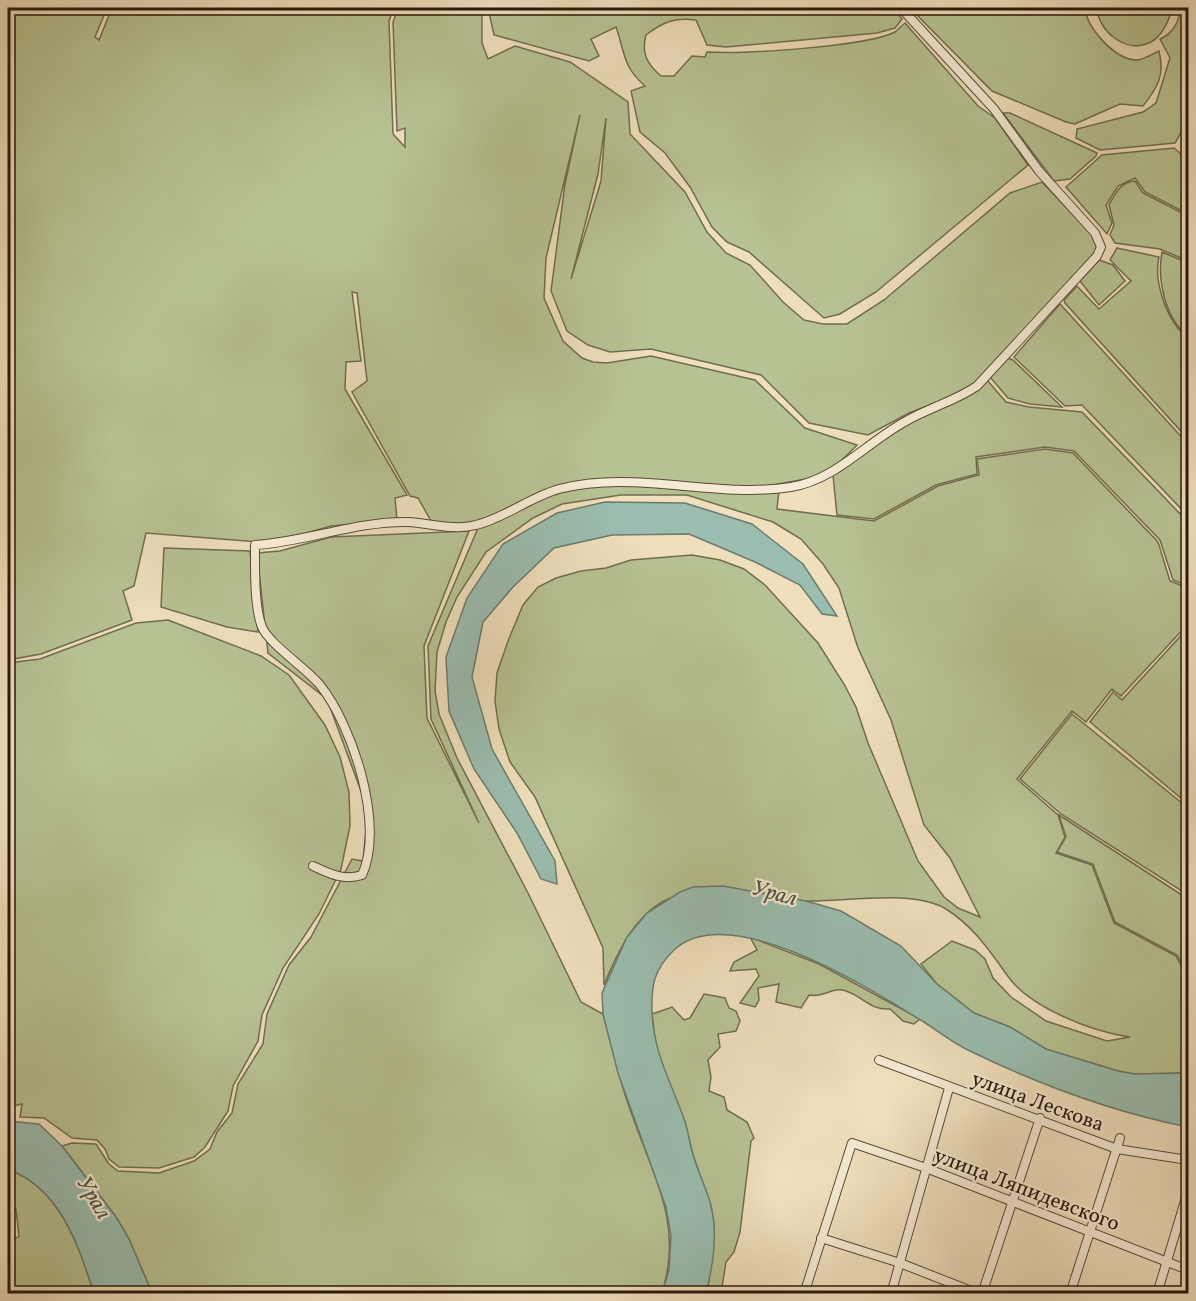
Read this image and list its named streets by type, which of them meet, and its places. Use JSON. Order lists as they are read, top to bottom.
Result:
{
  "streets": {
    "street": ["улица Лескова", "улица Ляпидевского"]
  },
  "water": ["Урал"]
}
